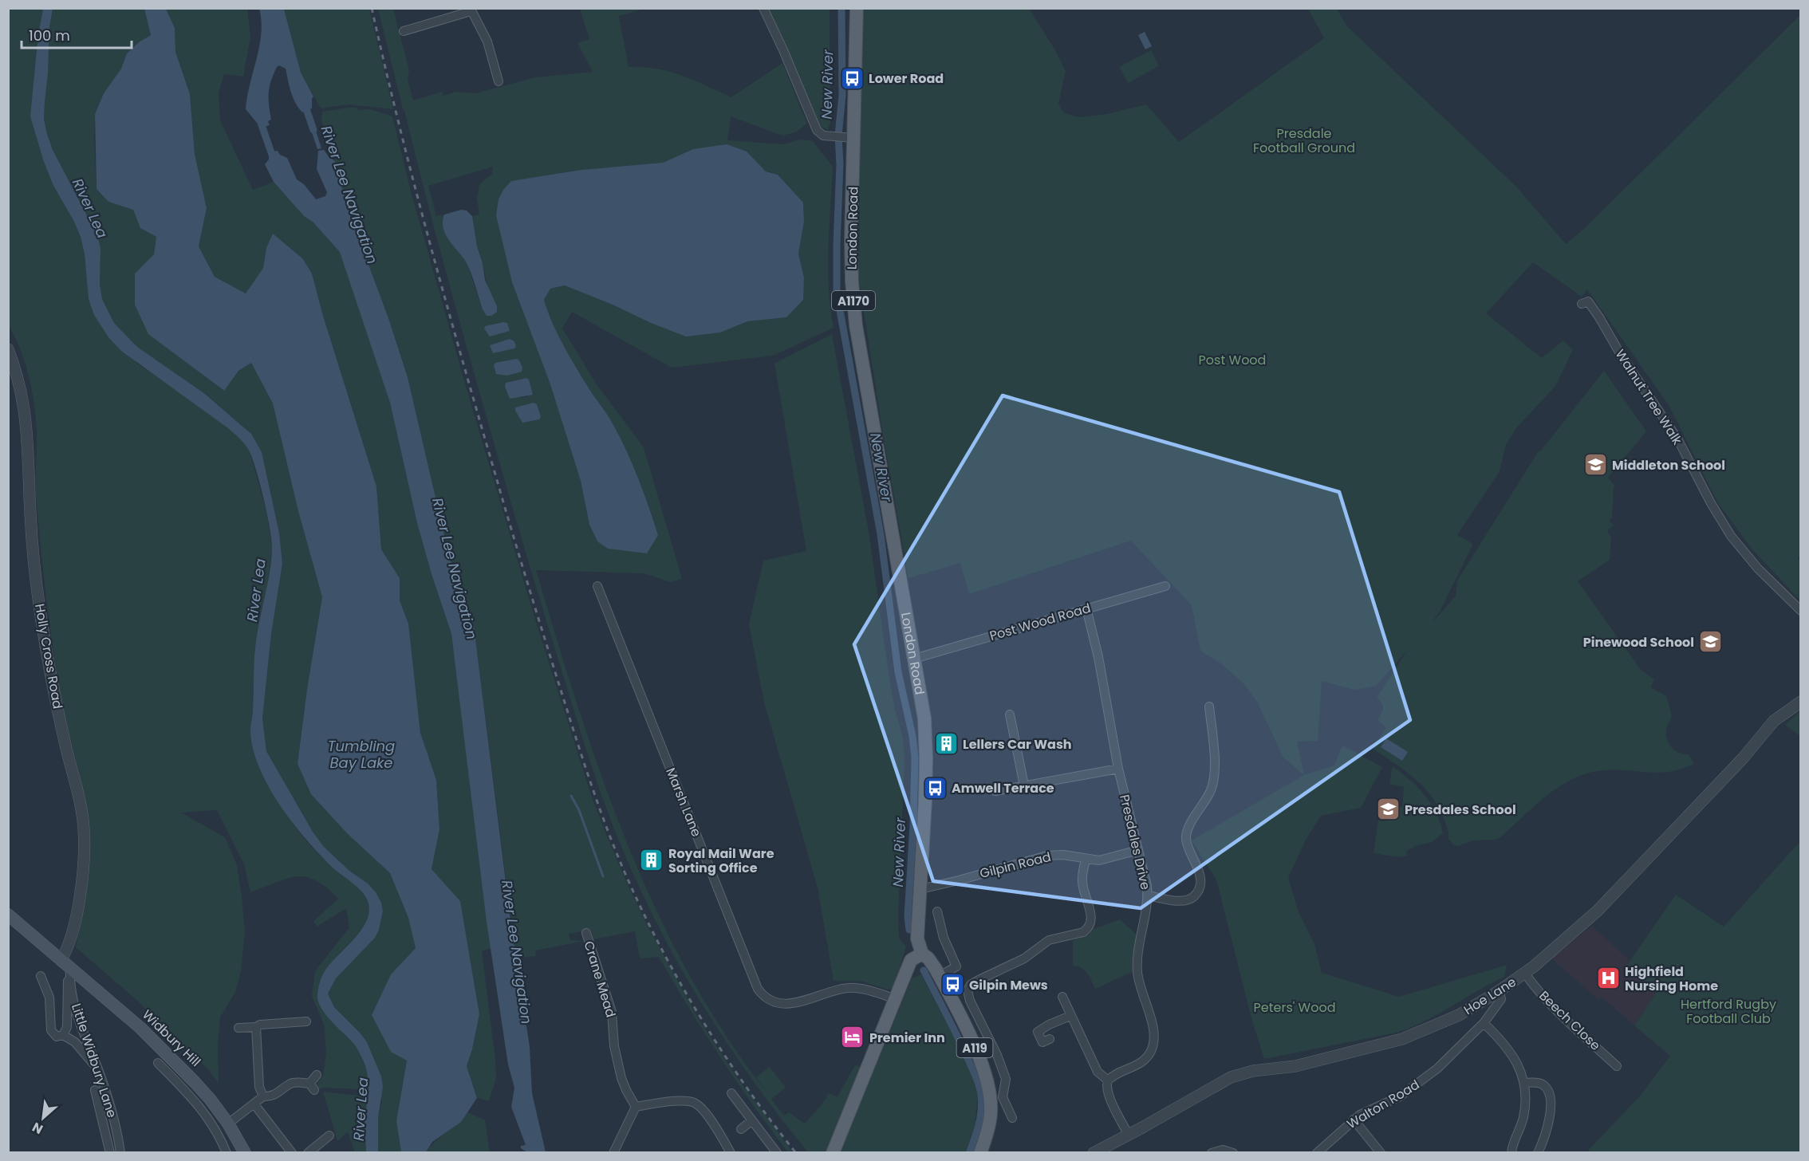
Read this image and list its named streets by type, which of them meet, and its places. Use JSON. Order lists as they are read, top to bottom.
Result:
{
  "streets": {
    "main road": [
      "London Road",
      "A1170",
      "Widbury Hill",
      "A119"
    ],
    "street": [
      "Walnut Tree Walk",
      "Post Wood Road",
      "Holly Cross Road",
      "Marsh Lane",
      "Presdales Drive",
      "Gilpin Road",
      "Crane Mead",
      "Hoe Lane",
      "Beech Close",
      "Little Widbury Lane",
      "Walton Road"
    ]
  },
  "crossings": [
    ["London Road", "A1170"],
    ["London Road", "Post Wood Road"],
    ["London Road", "Gilpin Road"],
    ["Post Wood Road", "Presdales Drive"],
    ["Holly Cross Road", "Widbury Hill"],
    ["Holly Cross Road", "Little Widbury Lane"],
    ["Presdales Drive", "Gilpin Road"],
    ["Hoe Lane", "Beech Close"],
    ["Hoe Lane", "Walton Road"],
    ["Widbury Hill", "Little Widbury Lane"]
  ],
  "water": [
    "New River",
    "River Lee Navigation",
    "River Lea",
    "Tumbling Bay Lake"
  ],
  "parks": [
    "Presdale Football Ground",
    "Post Wood",
    "Hertford Rugby Football Club",
    "Peters' Wood"
  ],
  "places": {
    "bus stop": ["Lower Road", "Amwell Terrace", "Gilpin Mews"],
    "school or university": ["Middleton School", "Pinewood School", "Presdales School"],
    "building": ["Lellers Car Wash", "Royal Mail Ware Sorting Office"],
    "hospital": ["Highfield Nursing Home"],
    "hotel": ["Premier Inn"]
  },
  "scale_bar": "100 m",
  "north": "bottom left"
}
